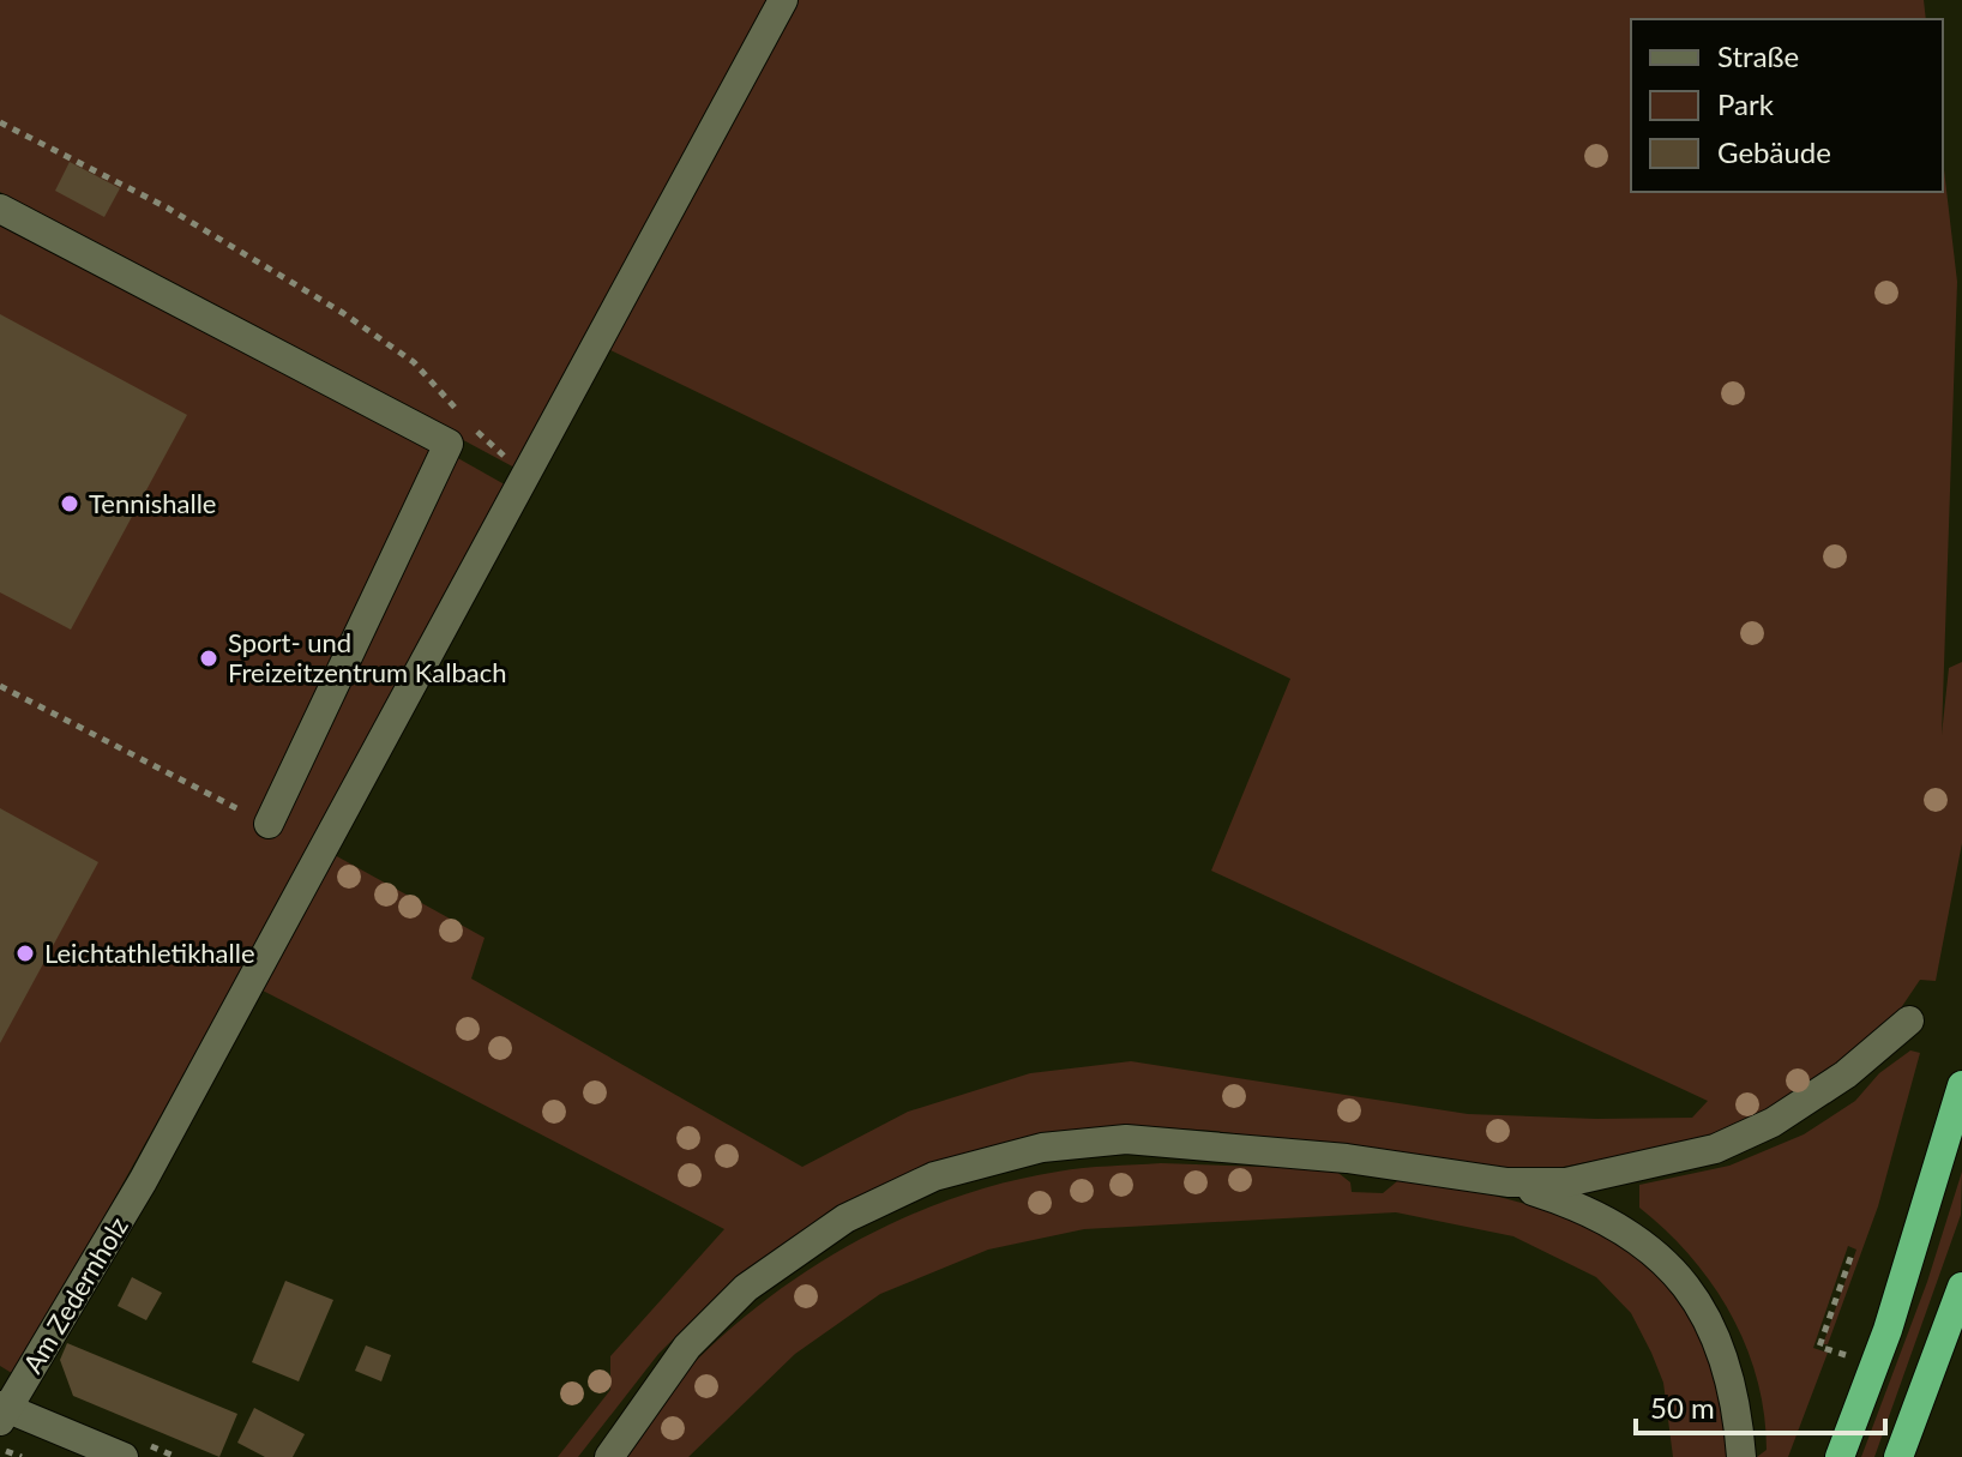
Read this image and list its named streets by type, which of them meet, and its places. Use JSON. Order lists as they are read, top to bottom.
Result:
{
  "streets": {
    "street": ["Am Zedernholz"]
  },
  "places": ["Tennishalle", "Sport- und Freizeitzentrum Kalbach", "Leichtathletikhalle"],
  "legend": ["Straße", "Park", "Gebäude"],
  "scale_bar": "50 m"
}
